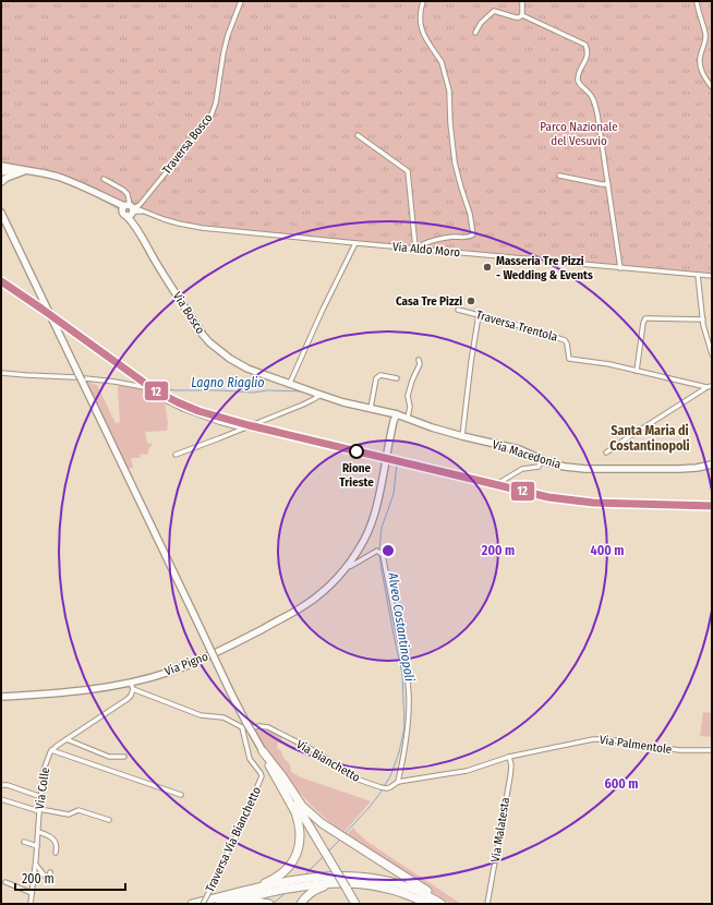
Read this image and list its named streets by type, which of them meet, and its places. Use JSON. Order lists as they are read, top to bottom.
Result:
{
  "streets": {
    "main road": ["Via Bosco", "Via Macedonia", "Via Pigno"],
    "street": [
      "Traversa Bosco",
      "Via Aldo Moro",
      "Traversa Trentola",
      "Via Palmentole",
      "Via Bianchetto",
      "Via Colle",
      "Via Malatesta",
      "Traversa Via Bianchetto"
    ]
  },
  "crossings": [
    ["Traversa Bosco", "Via Aldo Moro"],
    ["Traversa Bosco", "Via Bosco"],
    ["Via Aldo Moro", "Via Bosco"],
    ["Via Bosco", "Via Macedonia"],
    ["Via Bosco", "Via Pigno"],
    ["Via Macedonia", "Via Pigno"],
    ["Via Palmentole", "Via Bianchetto"],
    ["Via Palmentole", "Via Malatesta"],
    ["Via Bianchetto", "Via Colle"],
    ["Via Bianchetto", "Via Malatesta"],
    ["Via Bianchetto", "Traversa Via Bianchetto"]
  ],
  "districts": ["Santa Maria di Costantinopoli"],
  "water": ["Lagno Riaglio", "Alveo Costantinopoli"],
  "parks": ["Parco Nazionale del Vesuvio"],
  "places": ["Masseria Tre Pizzi - Wedding & Events", "Casa Tre Pizzi", "Rione Trieste"],
  "lines": ["transit line 12"],
  "scale_bar": "200 m",
  "rings": ["200 m", "400 m", "600 m"]
}
